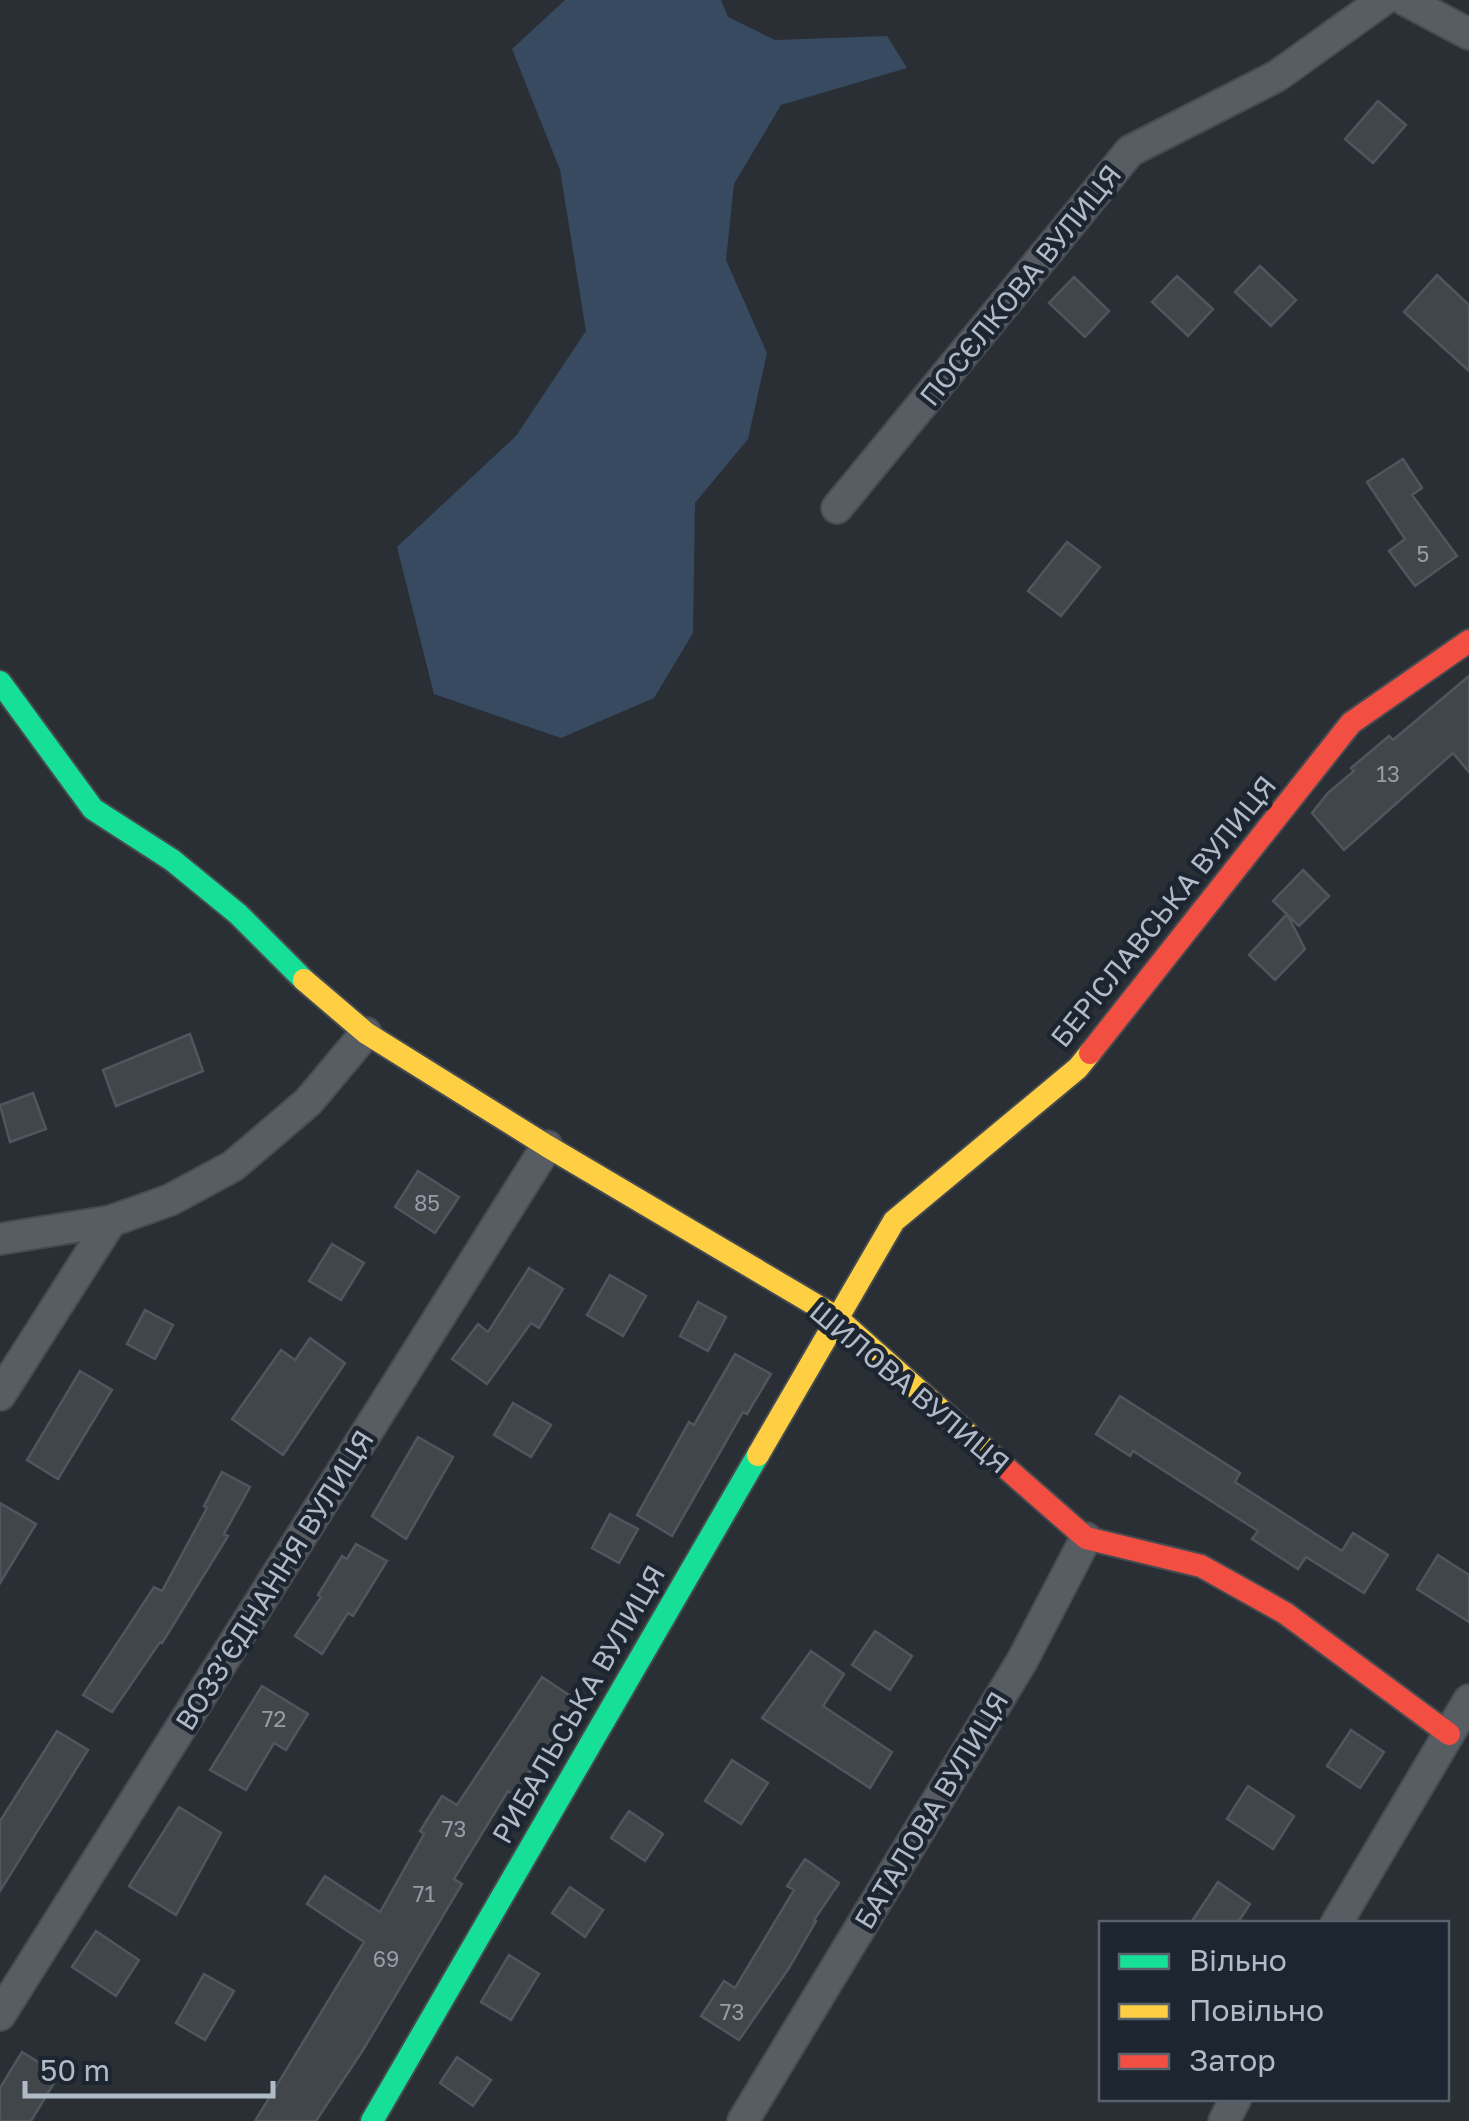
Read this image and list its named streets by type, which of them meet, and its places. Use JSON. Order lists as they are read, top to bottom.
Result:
{
  "streets": {
    "street": [
      "ПОСЄЛКОВА ВУЛИЦЯ",
      "БЕРІСЛАВСЬКА ВУЛИЦЯ",
      "ШИЛОВА ВУЛИЦЯ",
      "ВОЗЗ’ЄДНАННЯ ВУЛИЦЯ",
      "РИБАЛЬСЬКА ВУЛИЦЯ",
      "БАТАЛОВА ВУЛИЦЯ"
    ]
  },
  "crossings": [
    ["БЕРІСЛАВСЬКА ВУЛИЦЯ", "ШИЛОВА ВУЛИЦЯ"],
    ["БЕРІСЛАВСЬКА ВУЛИЦЯ", "РИБАЛЬСЬКА ВУЛИЦЯ"],
    ["ШИЛОВА ВУЛИЦЯ", "ВОЗЗ’ЄДНАННЯ ВУЛИЦЯ"],
    ["ШИЛОВА ВУЛИЦЯ", "РИБАЛЬСЬКА ВУЛИЦЯ"],
    ["ШИЛОВА ВУЛИЦЯ", "БАТАЛОВА ВУЛИЦЯ"]
  ],
  "house_numbers": [
    "5",
    "13",
    "85",
    "72",
    "73",
    "71",
    "69",
    "73"
  ],
  "legend": ["Вільно", "Повільно", "Затор"],
  "scale_bar": "50 m"
}
